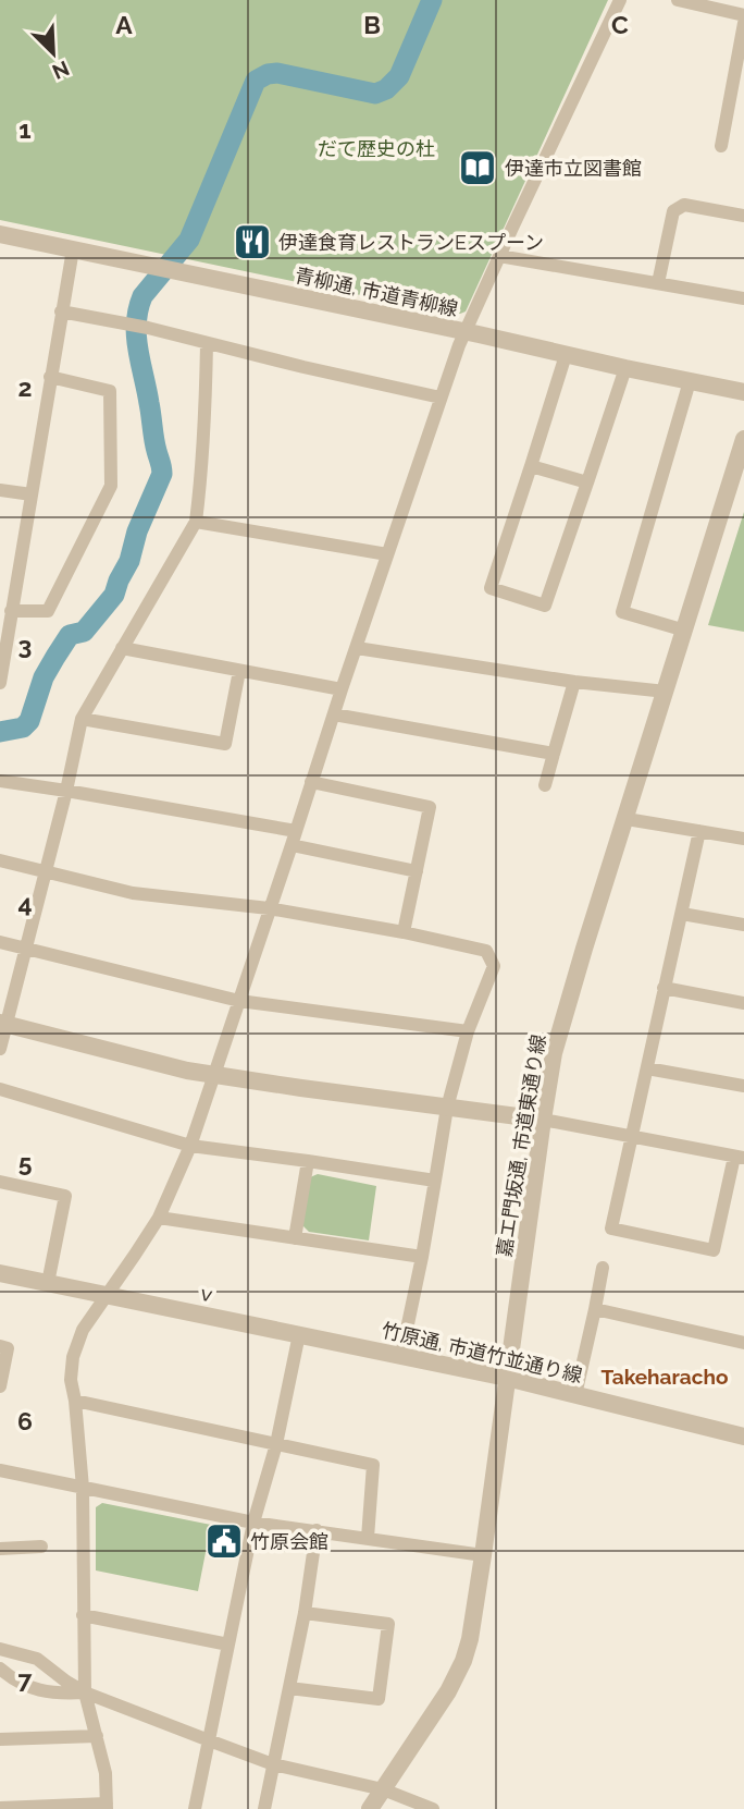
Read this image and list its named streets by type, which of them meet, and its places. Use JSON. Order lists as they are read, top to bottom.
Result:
{
  "streets": {
    "street": [
      "青柳通, 市道青柳線",
      "嘉エ門坂通, 市道東通り線",
      "ｖ",
      "竹原通, 市道竹並通り線"
    ]
  },
  "crossings": [
    ["嘉エ門坂通, 市道東通り線", "竹原通, 市道竹並通り線"],
    ["ｖ", "竹原通, 市道竹並通り線"]
  ],
  "districts": ["Takeharacho"],
  "parks": ["だて歴史の杜"],
  "places": {
    "library": ["伊達市立図書館"],
    "restaurant": ["伊達食育レストランEスプーン"],
    "public building": ["竹原会館"]
  },
  "north": "bottom right",
  "grid": {
    "columns": ["A", "B", "C"],
    "rows": [
      "1",
      "2",
      "3",
      "4",
      "5",
      "6",
      "7"
    ]
  }
}
